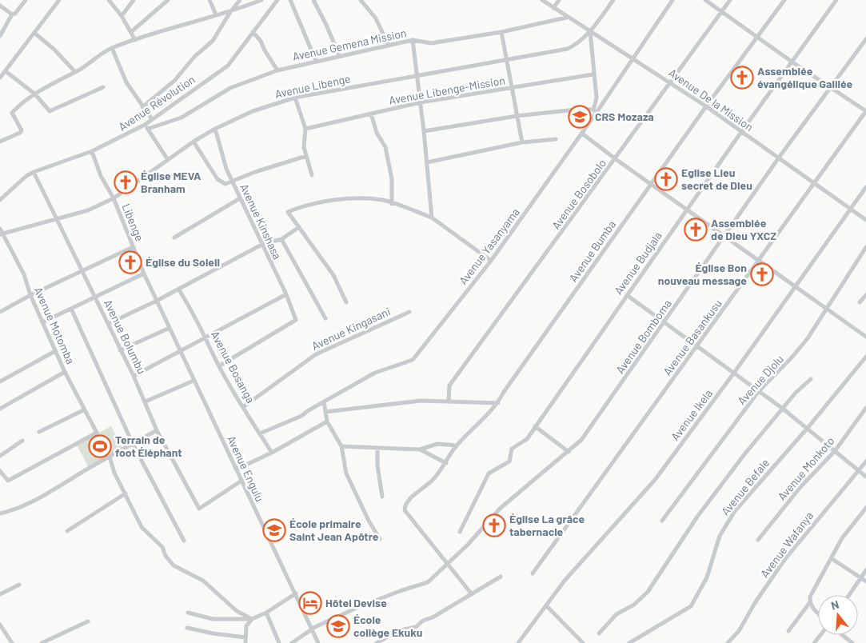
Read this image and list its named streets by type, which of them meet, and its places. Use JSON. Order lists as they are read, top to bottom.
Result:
{
  "streets": {
    "street": [
      "Avenue Gemena Mission",
      "Avenue Libenge",
      "Avenue Libenge-Mission",
      "Avenue De la Mission",
      "Avenue Révolution",
      "Avenue Bosobolo",
      "Avenue Kinshasa",
      "Libenge",
      "Avenue Yasanyama",
      "Avenue Bumba",
      "Avenue Budjala",
      "Avenue Motomba",
      "Avenue Kingasani",
      "Avenue Bolumbu",
      "Avenue Bomboma",
      "Avenue Basankusu",
      "Avenue Bosanga",
      "Avenue Djolu",
      "Avenue Ikela",
      "Avenue Engulu",
      "Avenue Monkoto",
      "Avenue Befale",
      "Avenue Wafanya"
    ]
  },
  "crossings": [
    ["Avenue Gemena Mission", "Avenue De la Mission"],
    ["Avenue Libenge", "Avenue De la Mission"],
    ["Avenue Libenge", "Avenue Kinshasa"],
    ["Avenue Libenge", "Libenge"],
    ["Avenue Libenge", "Avenue Motomba"],
    ["Avenue Libenge", "Avenue Bolumbu"],
    ["Avenue De la Mission", "Avenue Bosobolo"],
    ["Avenue De la Mission", "Avenue Yasanyama"],
    ["Avenue De la Mission", "Avenue Bumba"],
    ["Avenue De la Mission", "Avenue Budjala"],
    ["Avenue De la Mission", "Avenue Bomboma"],
    ["Avenue De la Mission", "Avenue Basankusu"],
    ["Avenue De la Mission", "Avenue Ikela"],
    ["Avenue Révolution", "Libenge"],
    ["Avenue Révolution", "Avenue Bolumbu"],
    ["Avenue Kinshasa", "Avenue Bosanga"],
    ["Libenge", "Avenue Engulu"],
    ["Avenue Yasanyama", "Avenue Bosanga"],
    ["Avenue Bumba", "Avenue Bomboma"],
    ["Avenue Kingasani", "Avenue Bosanga"],
    ["Avenue Bolumbu", "Avenue Engulu"],
    ["Avenue Bomboma", "Avenue Engulu"]
  ],
  "places": {
    "church": [
      "Assemblée évangélique Galilée",
      "Eglise Lieu secret de Dieu",
      "Église MEVA Branham",
      "Assemblée de Dieu YXCZ",
      "Église du Soleil",
      "Église Bon nouveau message",
      "Église La grâce tabernacle"
    ],
    "school or university": ["CRS Mozaza", "École primaire Saint Jean Apôtre", "École collège Ekuku"],
    "sports": ["Terrain de foot Éléphant"],
    "hotel": ["Hôtel Devise"]
  },
  "north": "top"
}
